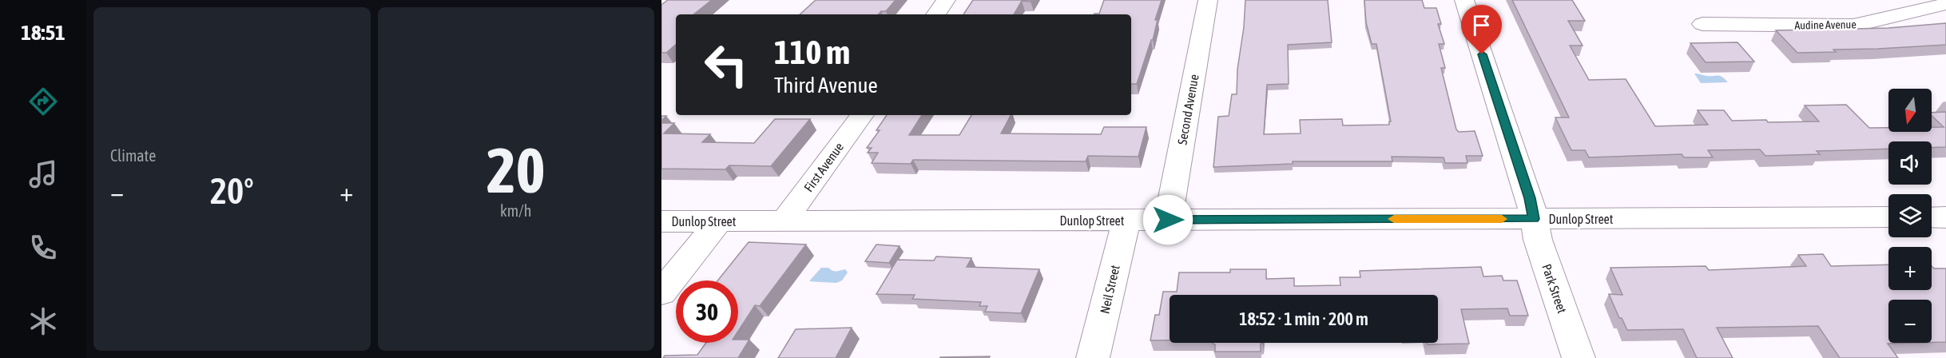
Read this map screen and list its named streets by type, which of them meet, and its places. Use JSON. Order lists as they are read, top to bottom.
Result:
{
  "streets": {
    "street": [
      "Audine Avenue",
      "Second Avenue",
      "First Avenue",
      "Dunlop Street",
      "Park Street",
      "Neil Street"
    ]
  },
  "crossings": [
    ["Second Avenue", "Dunlop Street"],
    ["First Avenue", "Dunlop Street"],
    ["Dunlop Street", "Park Street"],
    ["Dunlop Street", "Neil Street"]
  ],
  "north": "bottom",
  "page": {
    "tabs": "18:51",
    "tile": [
      "Climate",
      ["20", "km/h"]
    ],
    "turn": ["110 m", "Third Avenue"],
    "map_buttons": ["+", "−"],
    "heat": ["−", "20°", "+"],
    "limit": "30",
    "trip": "18:52 · 1 min · 200 m"
  }
}
